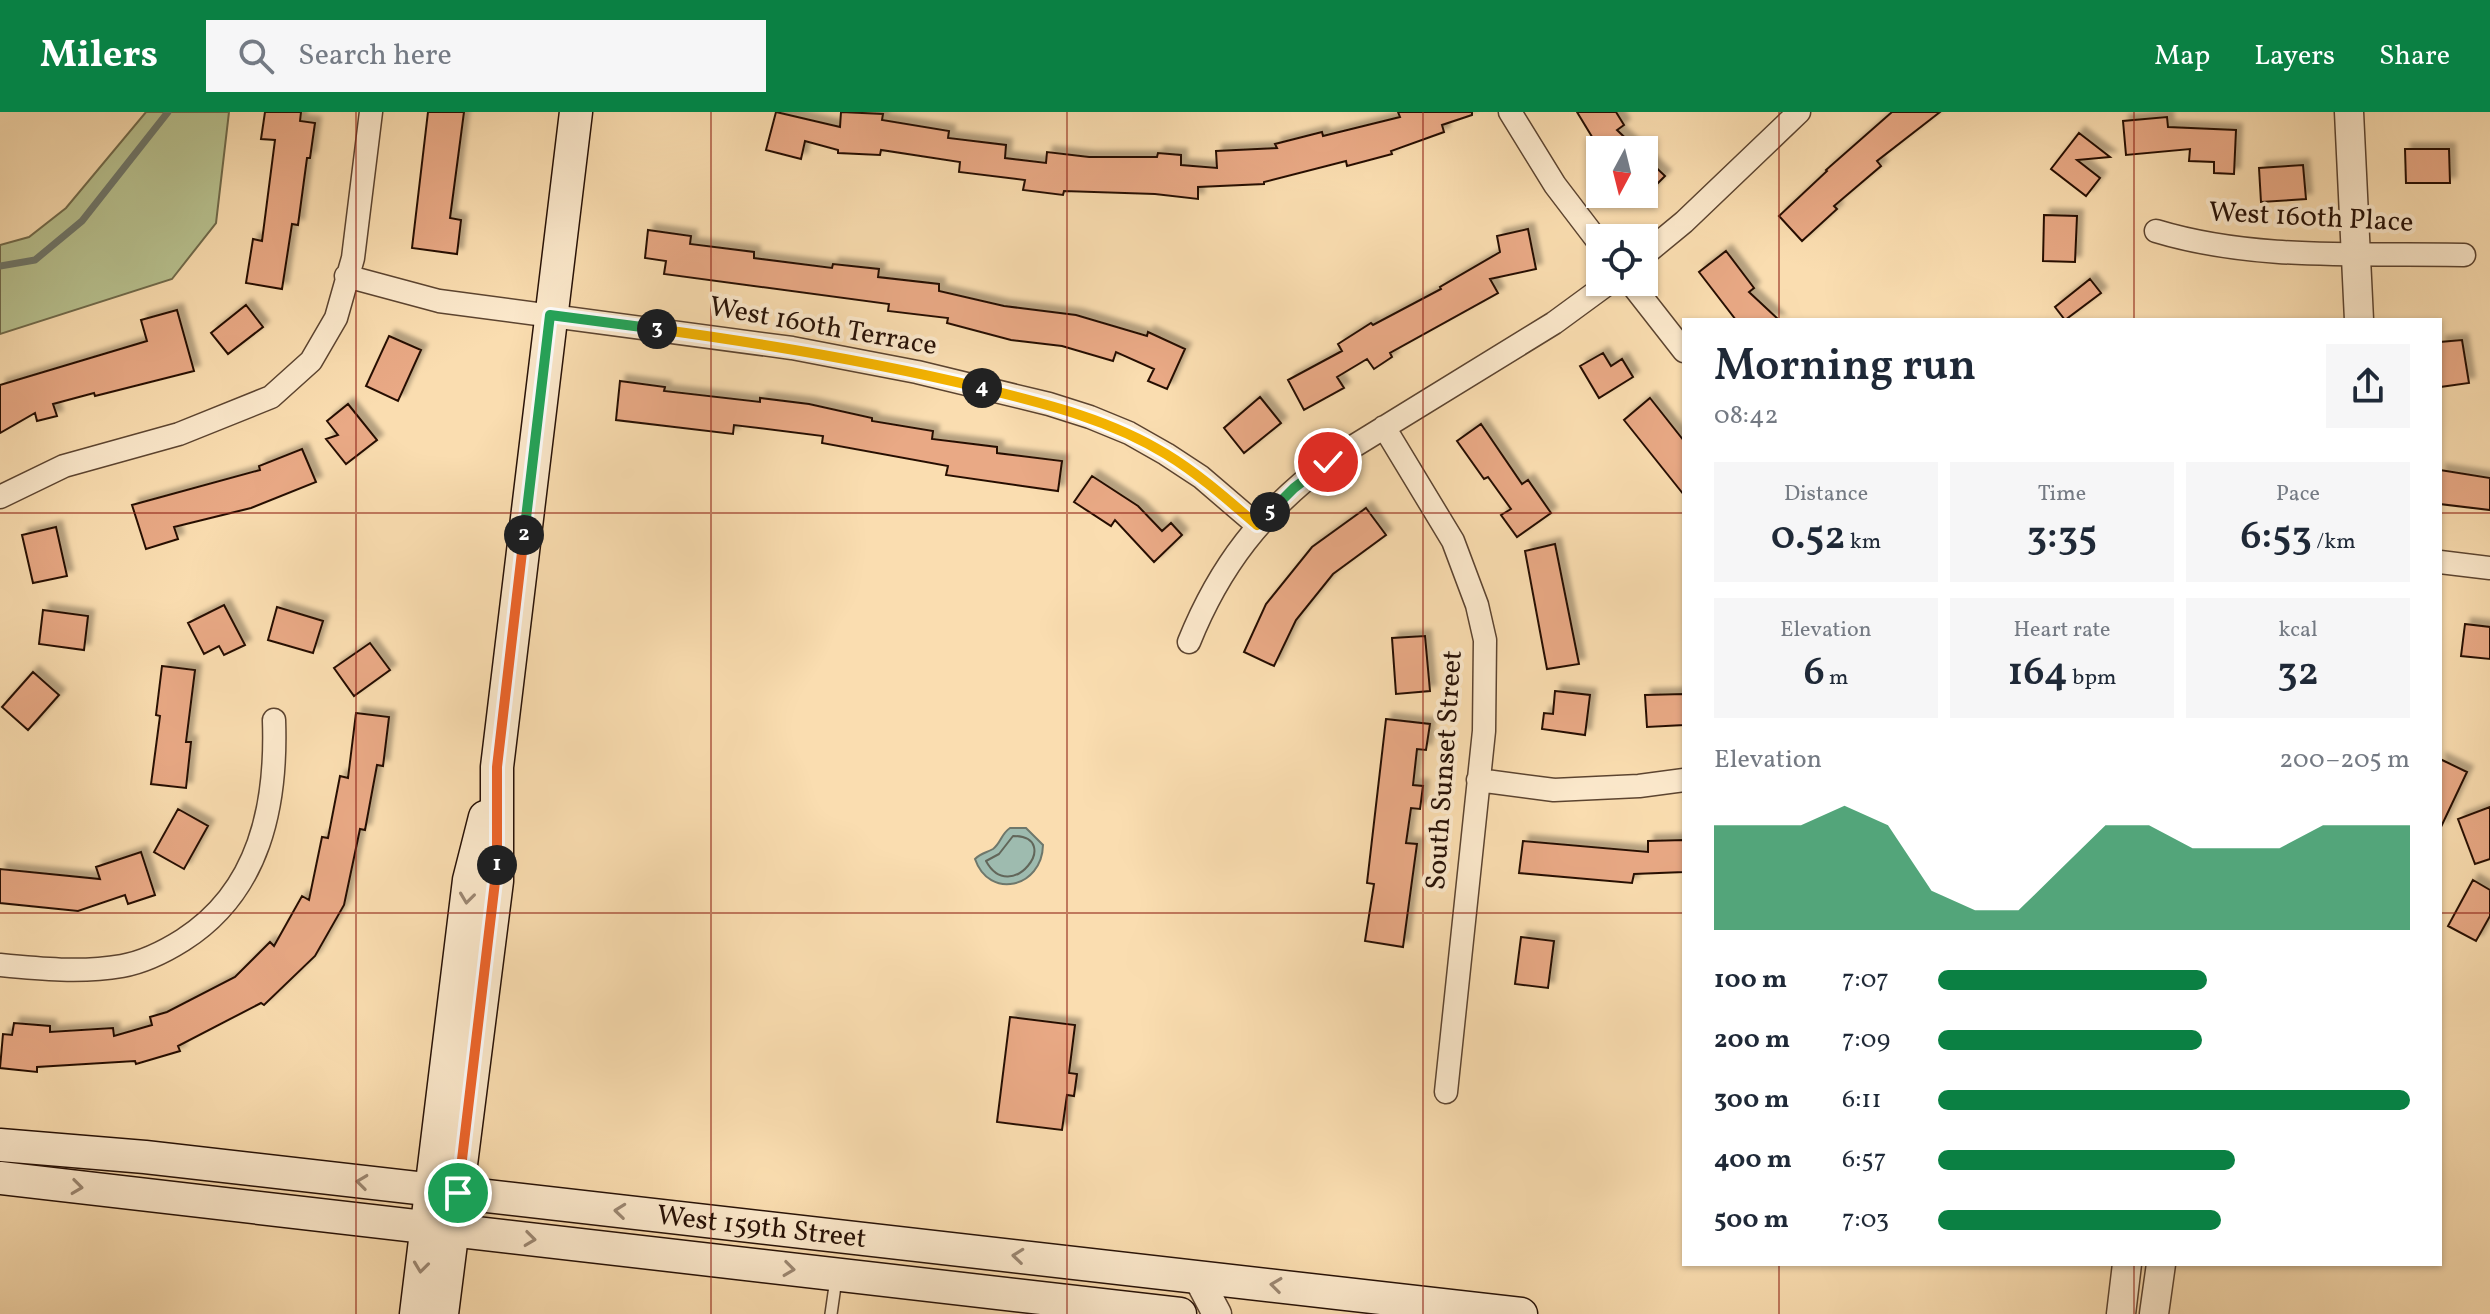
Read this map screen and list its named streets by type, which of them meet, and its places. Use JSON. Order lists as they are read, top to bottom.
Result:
{
  "streets": {
    "main road": ["West 159th Street"],
    "street": ["West 160th Place", "West 160th Terrace", "South Sunset Street"]
  },
  "north": "bottom",
  "page": {
    "header": "Milers",
    "search": "Search here",
    "nav": ["Map", "Layers", "Share"],
    "pins": [
      "3",
      "4",
      "5",
      "2",
      "1"
    ],
    "heading": ["Morning run", "08:42"],
    "stats": [
      ["Distance", "0.52 km"],
      ["Time", "3:35"],
      ["Pace", "6:53 /km"],
      ["Elevation", "6 m"],
      ["Heart rate", "164 bpm"],
      ["kcal", "32"]
    ],
    "chart": ["Elevation", "200–205 m"],
    "list": [
      {
        "name": "100 m",
        "note": "7:07"
      },
      {
        "name": "200 m",
        "note": "7:09"
      },
      {
        "name": "300 m",
        "note": "6:11"
      },
      {
        "name": "400 m",
        "note": "6:57"
      },
      {
        "name": "500 m",
        "note": "7:03"
      }
    ]
  }
}
